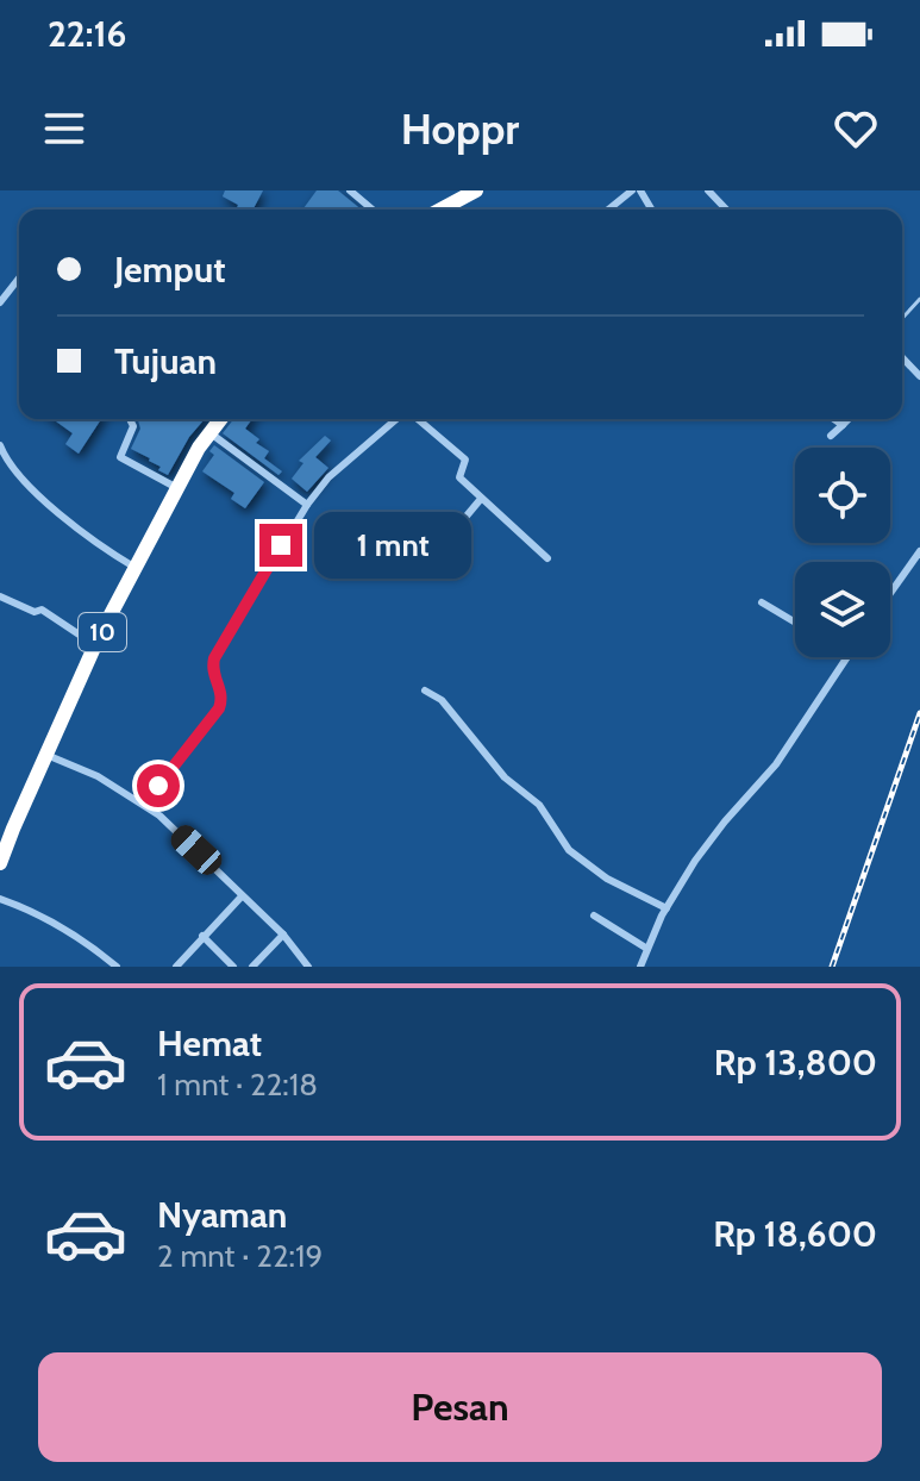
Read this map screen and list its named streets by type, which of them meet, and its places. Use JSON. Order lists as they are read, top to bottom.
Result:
{
  "streets": {
    "highway": ["10"]
  },
  "page": {
    "status": "22:16",
    "header": "Hoppr",
    "banner": ["Jemput", "Tujuan"],
    "bubble": "1 mnt",
    "list": [
      {
        "name": "Hemat",
        "note": "1 mnt · 22:18",
        "value": "Rp 13,800"
      },
      {
        "name": "Nyaman",
        "note": "2 mnt · 22:19",
        "value": "Rp 18,600"
      }
    ],
    "buttons": "Pesan"
  }
}
